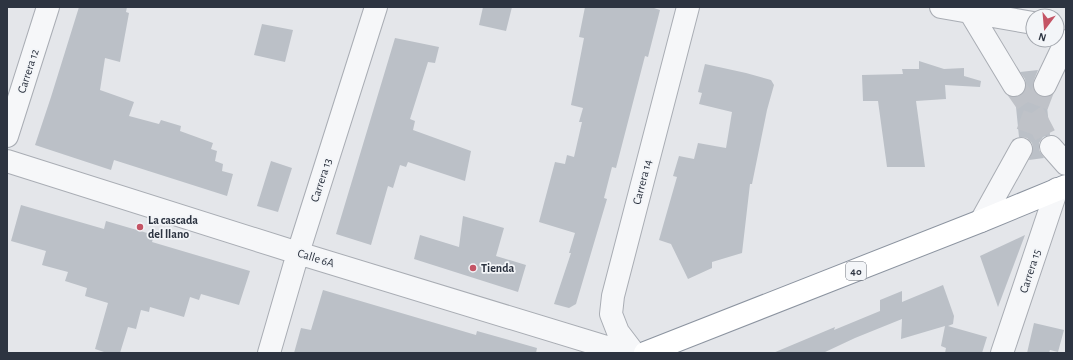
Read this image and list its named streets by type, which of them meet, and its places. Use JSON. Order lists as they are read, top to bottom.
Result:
{
  "streets": {
    "highway": ["40"],
    "street": [
      "Carrera 12",
      "Carrera 13",
      "Carrera 14",
      "Calle 6A",
      "Carrera 15"
    ]
  },
  "crossings": [
    ["Carrera 13", "Calle 6A"],
    ["40", "Carrera 15"]
  ],
  "places": ["La cascada del llano", "Tienda"],
  "north": "bottom"
}
